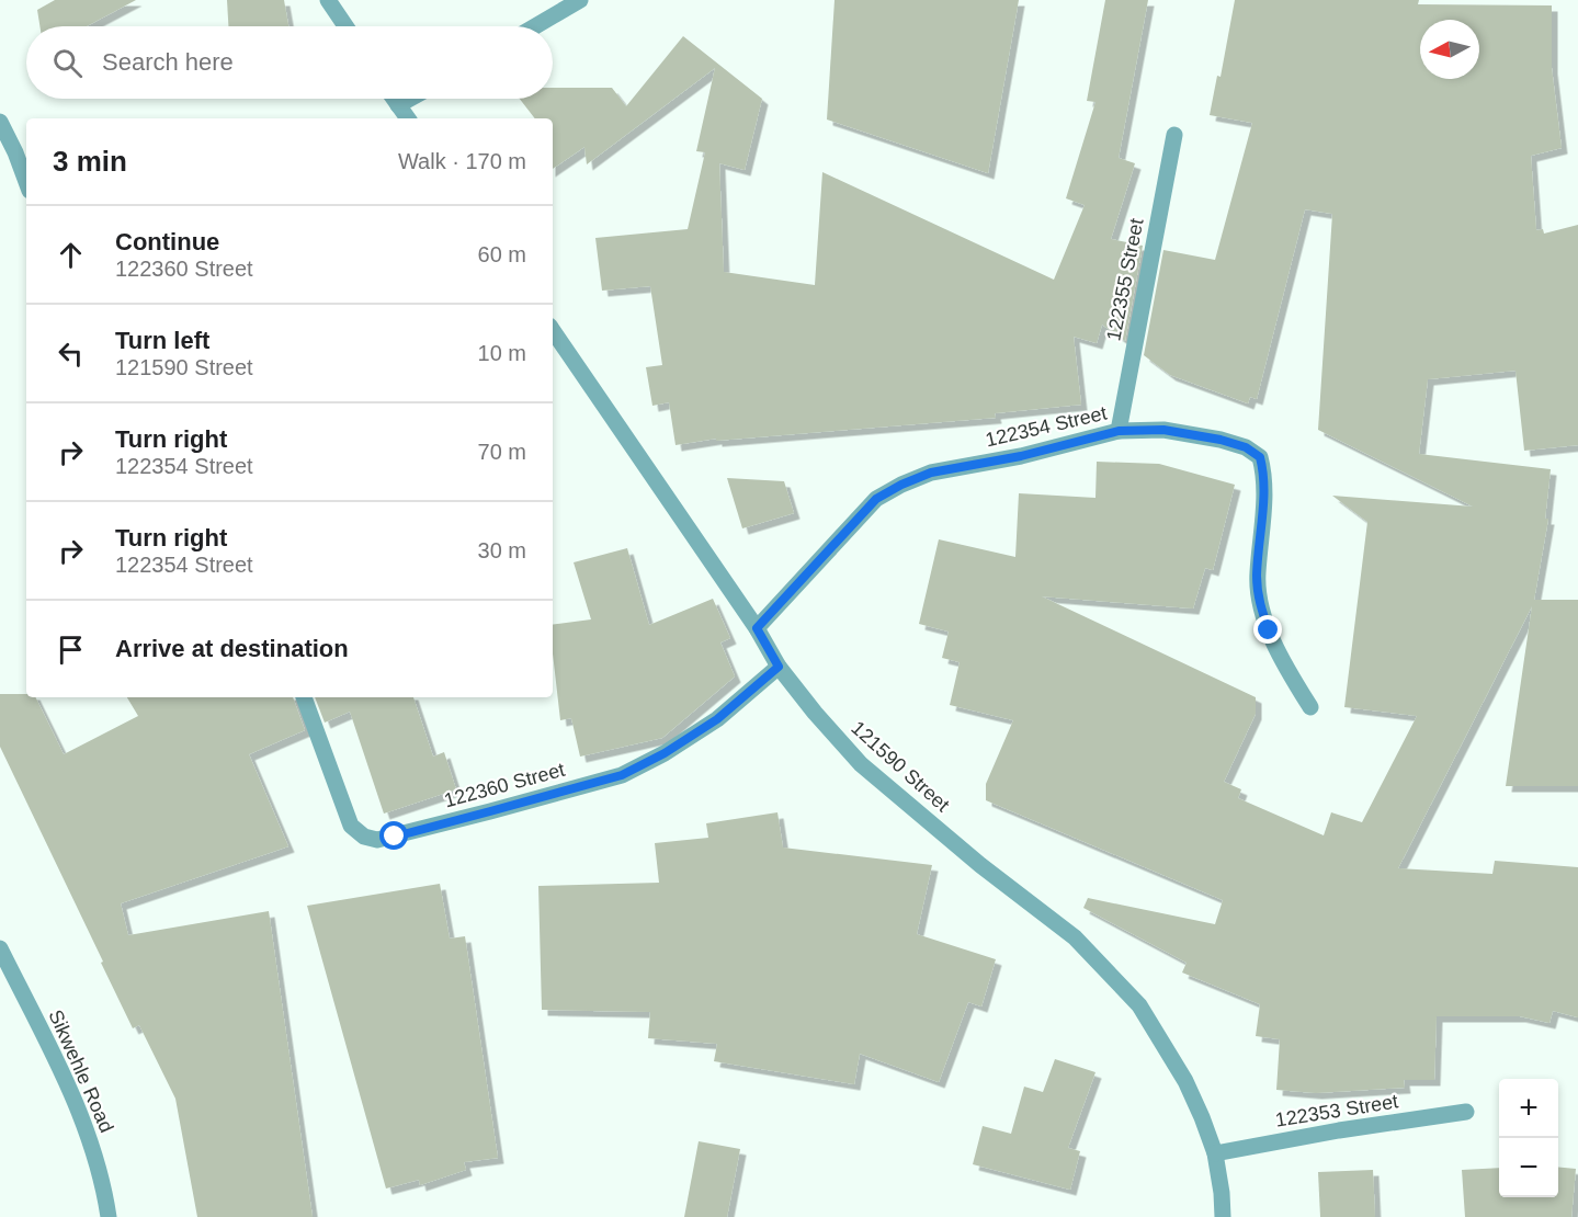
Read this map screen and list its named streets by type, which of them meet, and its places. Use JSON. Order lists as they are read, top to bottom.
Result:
{
  "streets": {
    "street": [
      "122355 Street",
      "122354 Street",
      "121590 Street",
      "122360 Street",
      "Sikwehle Road",
      "122353 Street"
    ]
  },
  "crossings": [
    ["122355 Street", "122354 Street"],
    ["122354 Street", "121590 Street"],
    ["121590 Street", "122360 Street"],
    ["121590 Street", "122353 Street"]
  ],
  "north": "left",
  "page": {
    "search": "Search here",
    "heading": ["3 min", "Walk · 170 m"],
    "list": [
      ["Continue", "122360 Street", "60 m"],
      ["Turn left", "121590 Street", "10 m"],
      ["Turn right", "122354 Street", "70 m"],
      ["Turn right", "122354 Street", "30 m"],
      "Arrive at destination"
    ],
    "map_buttons": ["+", "−"]
  }
}
